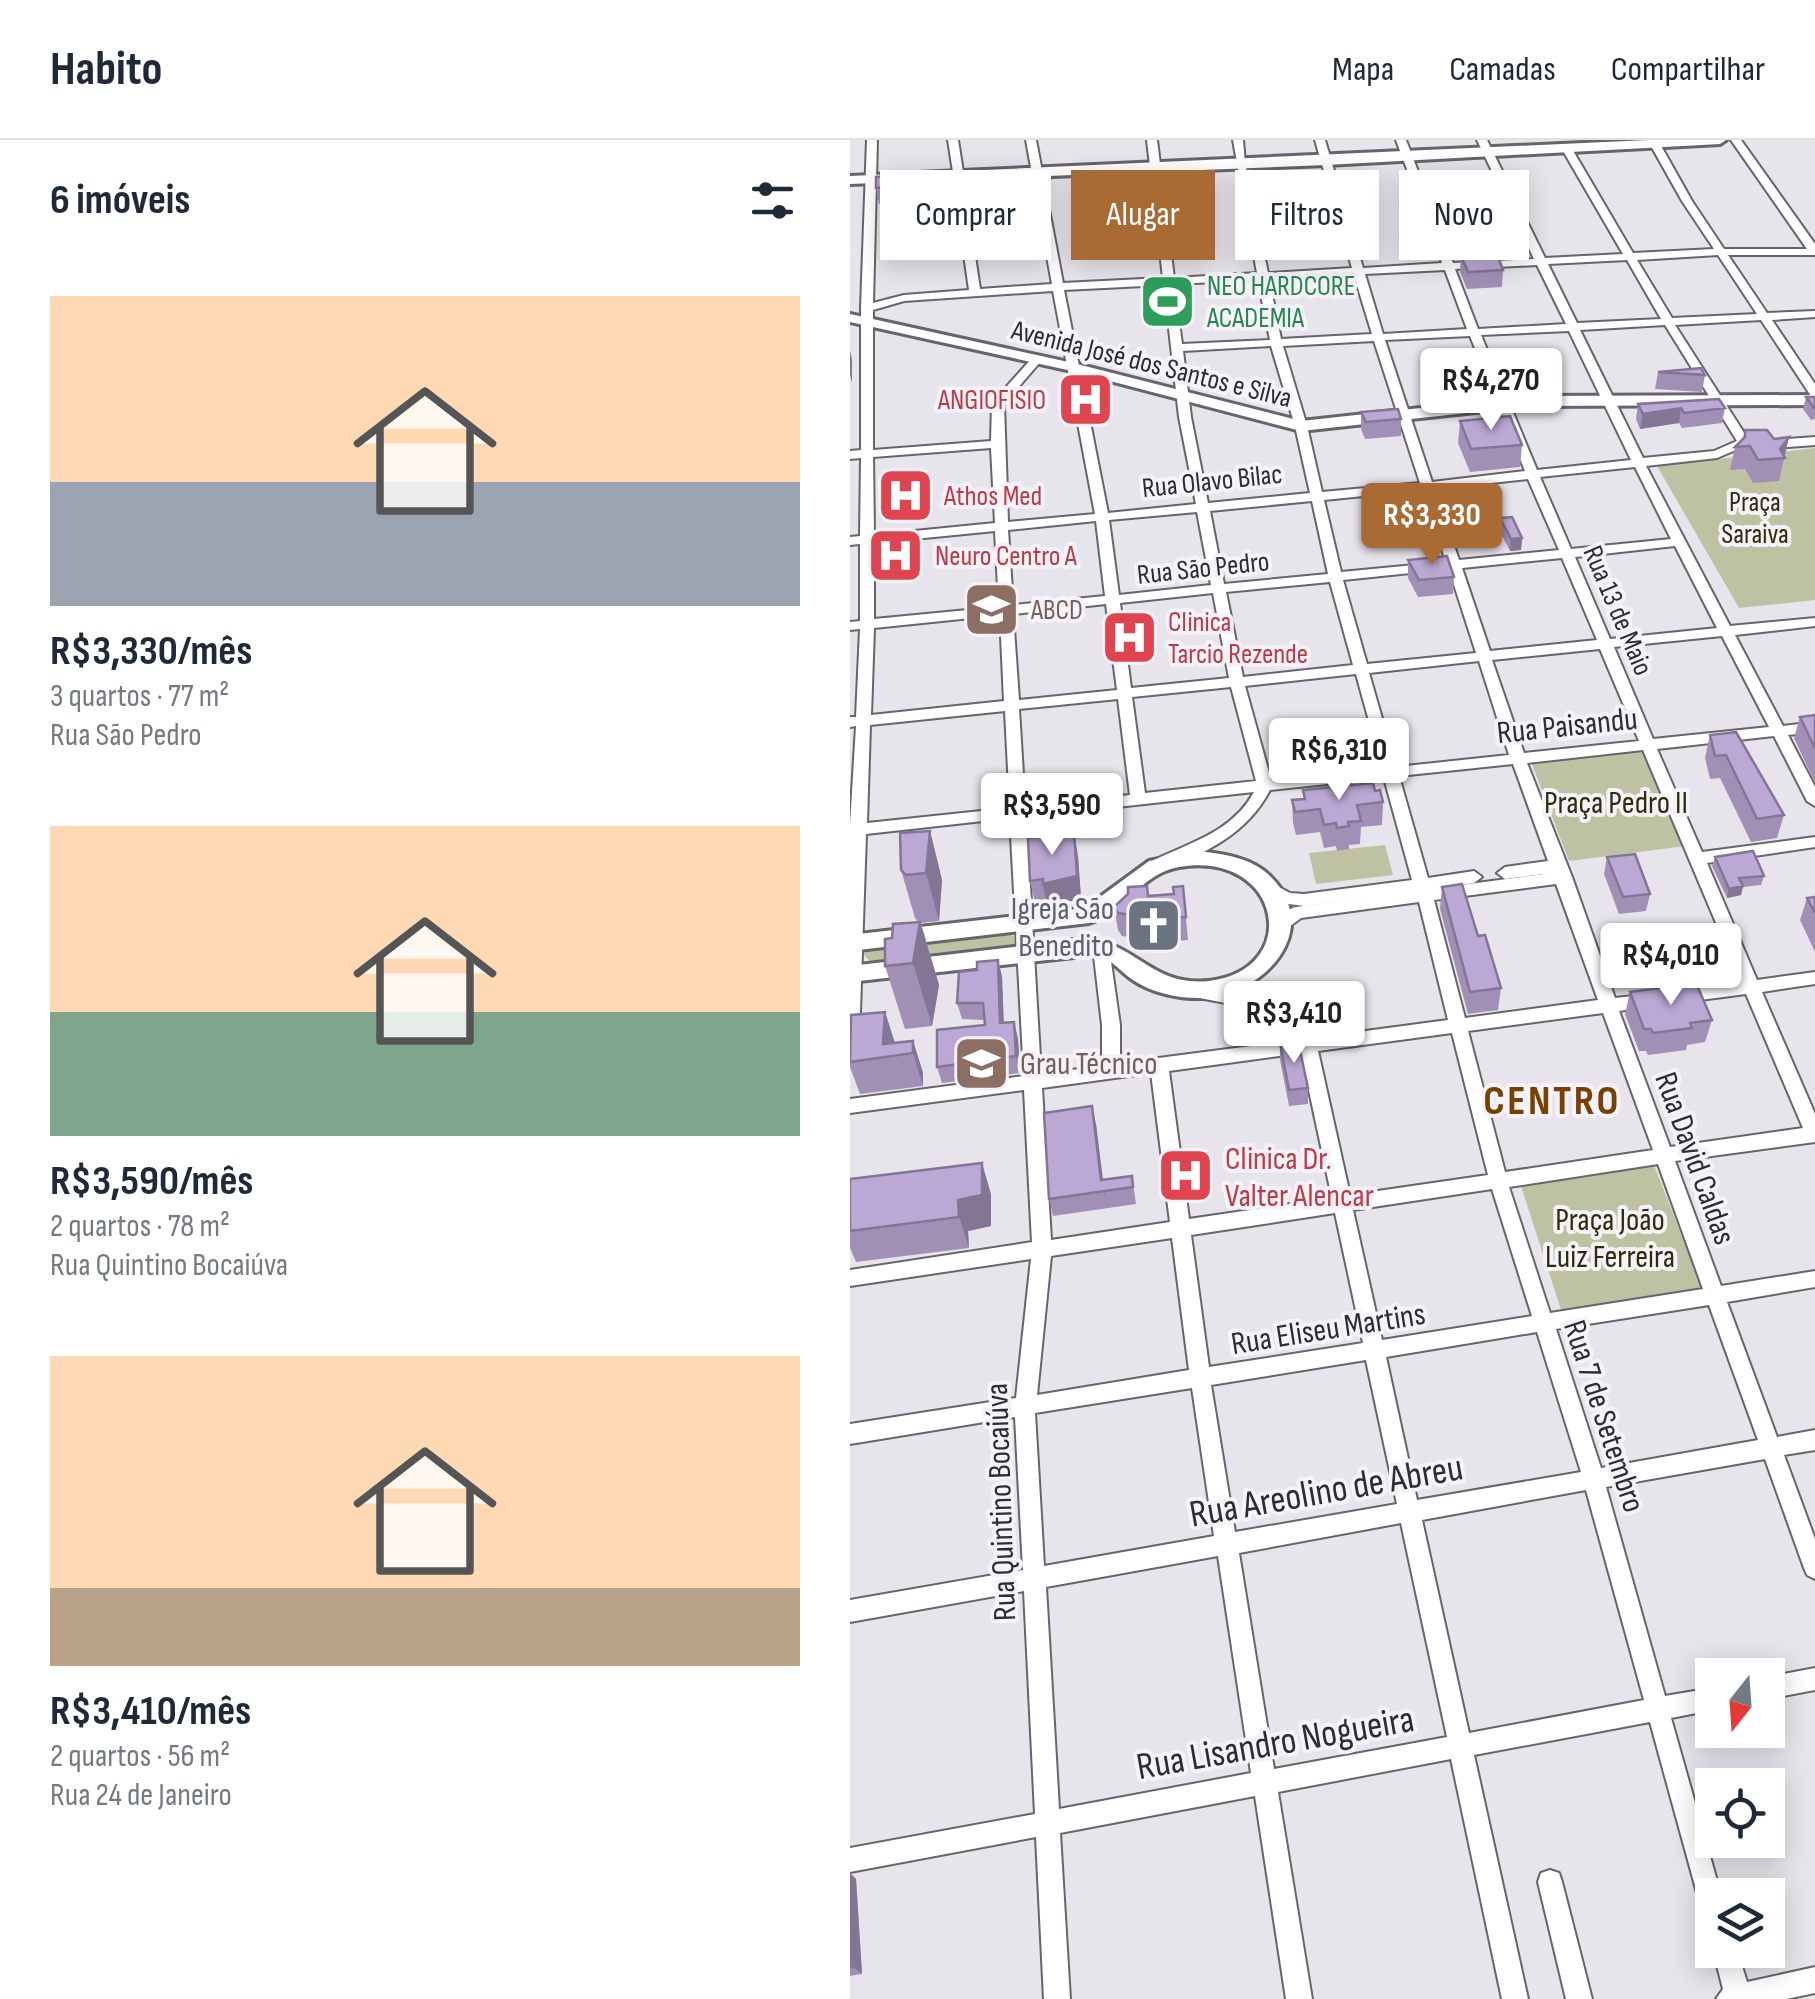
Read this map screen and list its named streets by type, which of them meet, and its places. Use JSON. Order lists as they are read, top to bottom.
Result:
{
  "streets": {
    "main road": ["Avenida José dos Santos e Silva"],
    "street": [
      "Rua Olavo Bilac",
      "Rua São Pedro",
      "Rua 13 de Maio",
      "Rua Paisandu",
      "Rua David Caldas",
      "Rua Eliseu Martins",
      "Rua 7 de Setembro",
      "Rua Areolino de Abreu",
      "Rua Quintino Bocaiúva",
      "Rua Lisandro Nogueira"
    ]
  },
  "crossings": [
    ["Avenida José dos Santos e Silva", "Rua 13 de Maio"],
    ["Avenida José dos Santos e Silva", "Rua David Caldas"],
    ["Avenida José dos Santos e Silva", "Rua 7 de Setembro"],
    ["Avenida José dos Santos e Silva", "Rua Quintino Bocaiúva"],
    ["Rua Olavo Bilac", "Rua 13 de Maio"],
    ["Rua Olavo Bilac", "Rua David Caldas"],
    ["Rua Olavo Bilac", "Rua 7 de Setembro"],
    ["Rua Olavo Bilac", "Rua Quintino Bocaiúva"],
    ["Rua São Pedro", "Rua 13 de Maio"],
    ["Rua São Pedro", "Rua David Caldas"],
    ["Rua São Pedro", "Rua 7 de Setembro"],
    ["Rua São Pedro", "Rua Quintino Bocaiúva"],
    ["Rua 13 de Maio", "Rua Paisandu"],
    ["Rua Paisandu", "Rua David Caldas"],
    ["Rua Paisandu", "Rua 7 de Setembro"],
    ["Rua Paisandu", "Rua Quintino Bocaiúva"],
    ["Rua David Caldas", "Rua Eliseu Martins"],
    ["Rua David Caldas", "Rua Areolino de Abreu"],
    ["Rua Eliseu Martins", "Rua 7 de Setembro"],
    ["Rua Eliseu Martins", "Rua Quintino Bocaiúva"],
    ["Rua 7 de Setembro", "Rua Areolino de Abreu"],
    ["Rua 7 de Setembro", "Rua Lisandro Nogueira"],
    ["Rua Areolino de Abreu", "Rua Quintino Bocaiúva"],
    ["Rua Quintino Bocaiúva", "Rua Lisandro Nogueira"]
  ],
  "districts": ["CENTRO"],
  "parks": ["Praça Saraiva", "Praça Pedro II", "Praça João Luiz Ferreira"],
  "places": {
    "sports": ["NEO HARDCORE ACADEMIA"],
    "hospital": [
      "ANGIOFISIO",
      "Athos Med",
      "Neuro Centro A",
      "Clinica Tarcio Rezende",
      "Clinica Dr. Valter Alencar"
    ],
    "school or university": ["ABCD", "Grau Técnico"],
    "church": ["Igreja São Benedito"]
  },
  "north": "bottom",
  "page": {
    "header": "Habito",
    "nav": ["Mapa", "Camadas", "Compartilhar"],
    "heading": "6 imóveis",
    "chip": [
      "Comprar",
      "Alugar",
      "Filtros",
      "Novo"
    ],
    "list": [
      {
        "name": "R$3,330/mês",
        "note": "3 quartos · 77 m² · Rua São Pedro"
      },
      {
        "name": "R$3,590/mês",
        "note": "2 quartos · 78 m² · Rua Quintino Bocaiúva"
      },
      {
        "name": "R$3,410/mês",
        "note": "2 quartos · 56 m² · Rua 24 de Janeiro"
      }
    ],
    "price": [
      "R$4,270",
      "R$3,330",
      "R$6,310",
      "R$3,590",
      "R$4,010",
      "R$3,410"
    ]
  }
}
